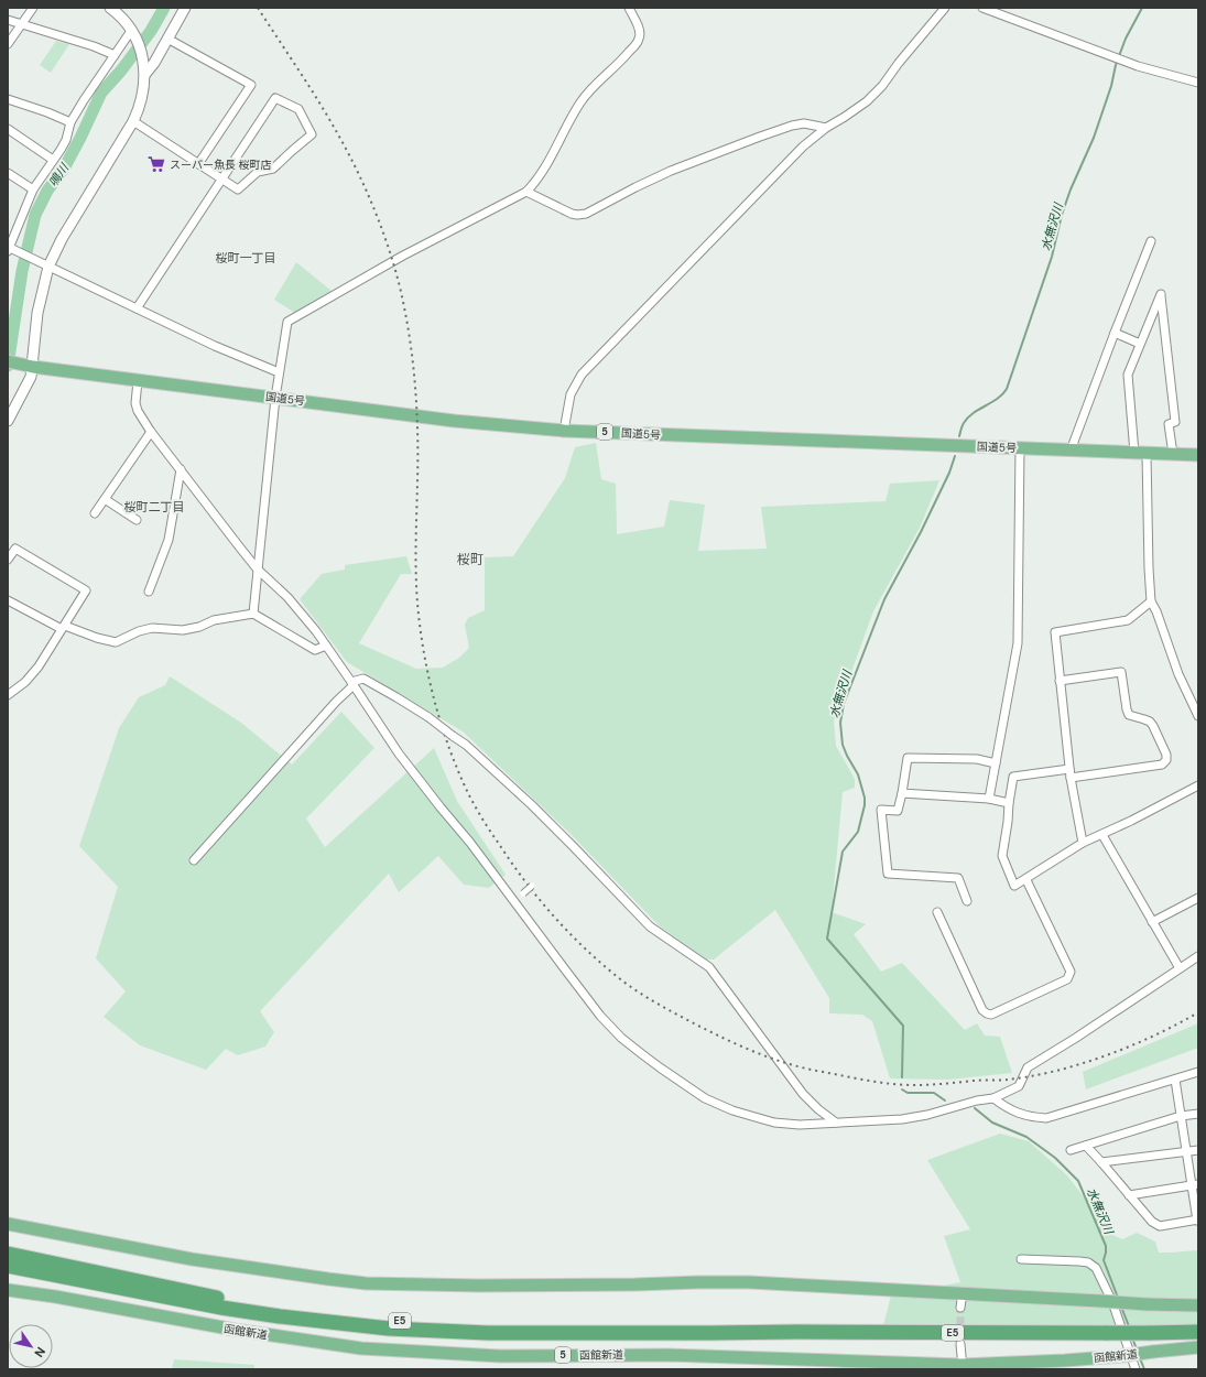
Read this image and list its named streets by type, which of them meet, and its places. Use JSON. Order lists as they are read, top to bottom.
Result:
{
  "streets": {
    "highway": [
      "国道5号",
      "5",
      "E5",
      "函館新道"
    ]
  },
  "districts": ["桜町一丁目", "桜町二丁目", "桜町"],
  "water": ["鳴川", "水無沢川"],
  "places": {
    "supermarket": ["スーパー魚長 桜町店"]
  },
  "north": "bottom right"
}
